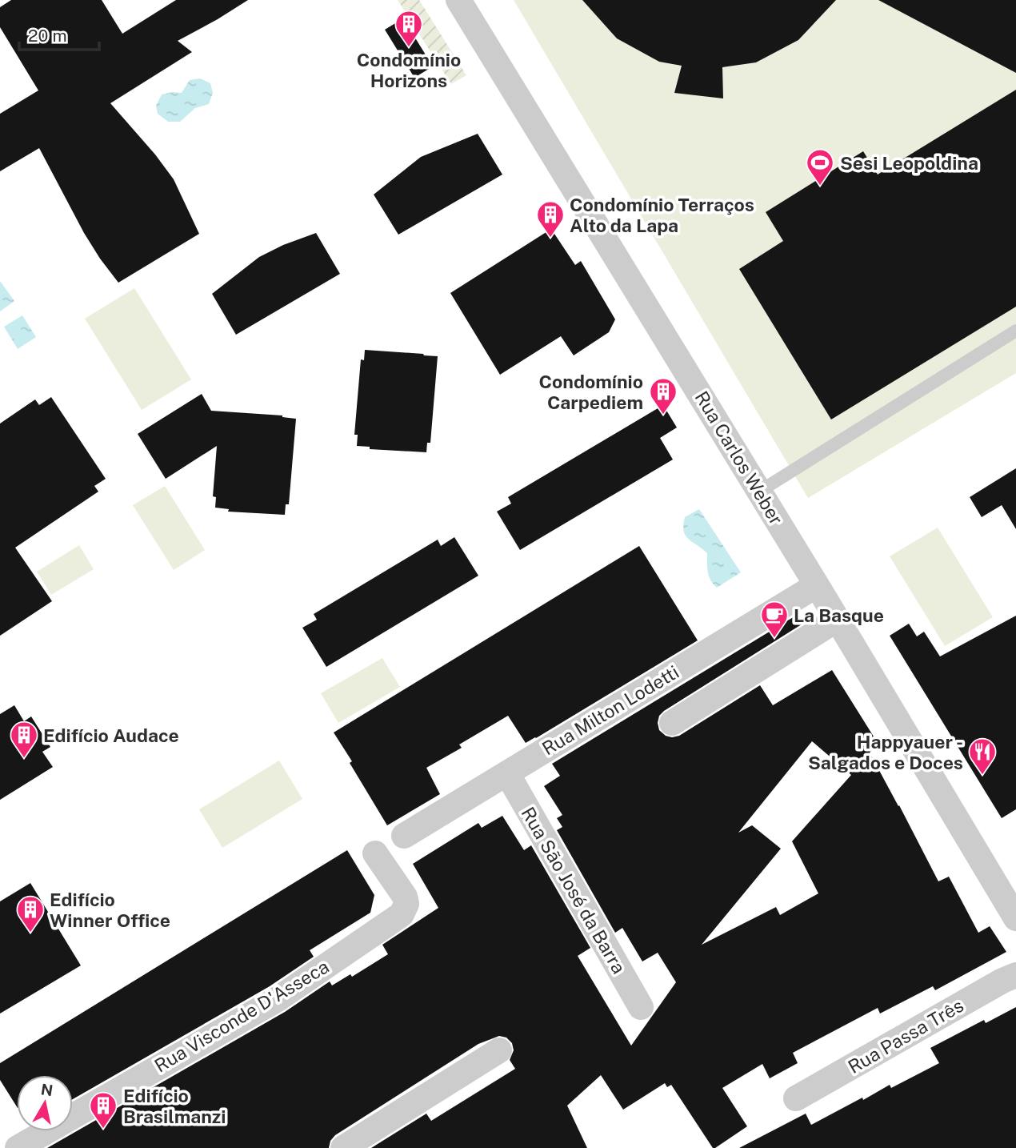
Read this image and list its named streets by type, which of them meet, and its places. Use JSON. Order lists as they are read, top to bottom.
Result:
{
  "streets": {
    "street": [
      "Rua Carlos Weber",
      "Rua Milton Lodetti",
      "Rua São José da Barra",
      "Rua Visconde D'Asseca",
      "Rua Passa Três"
    ]
  },
  "crossings": [
    ["Rua Carlos Weber", "Rua Milton Lodetti"],
    ["Rua Milton Lodetti", "Rua São José da Barra"]
  ],
  "places": {
    "building": [
      "Condomínio Horizons",
      "Condomínio Terraços Alto da Lapa",
      "Condomínio Carpediem",
      "Edifício Audace",
      "Edifício Winner Office",
      "Edifício Brasilmanzi"
    ],
    "sports": ["Sesi Leopoldina"],
    "cafe": ["La Basque"],
    "restaurant": ["Happyauer - Salgados e Doces"]
  },
  "scale_bar": "20 m",
  "north": "top"
}
